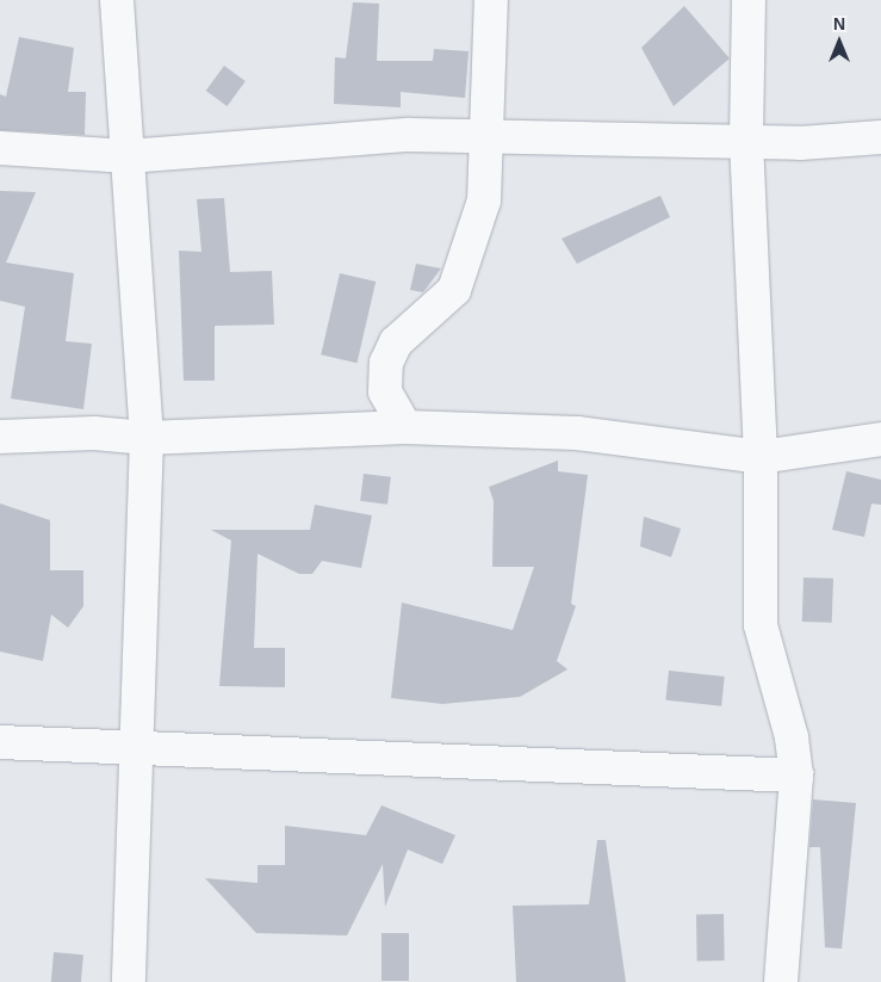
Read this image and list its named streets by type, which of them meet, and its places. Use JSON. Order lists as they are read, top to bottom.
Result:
{
  "north": "top"
}
